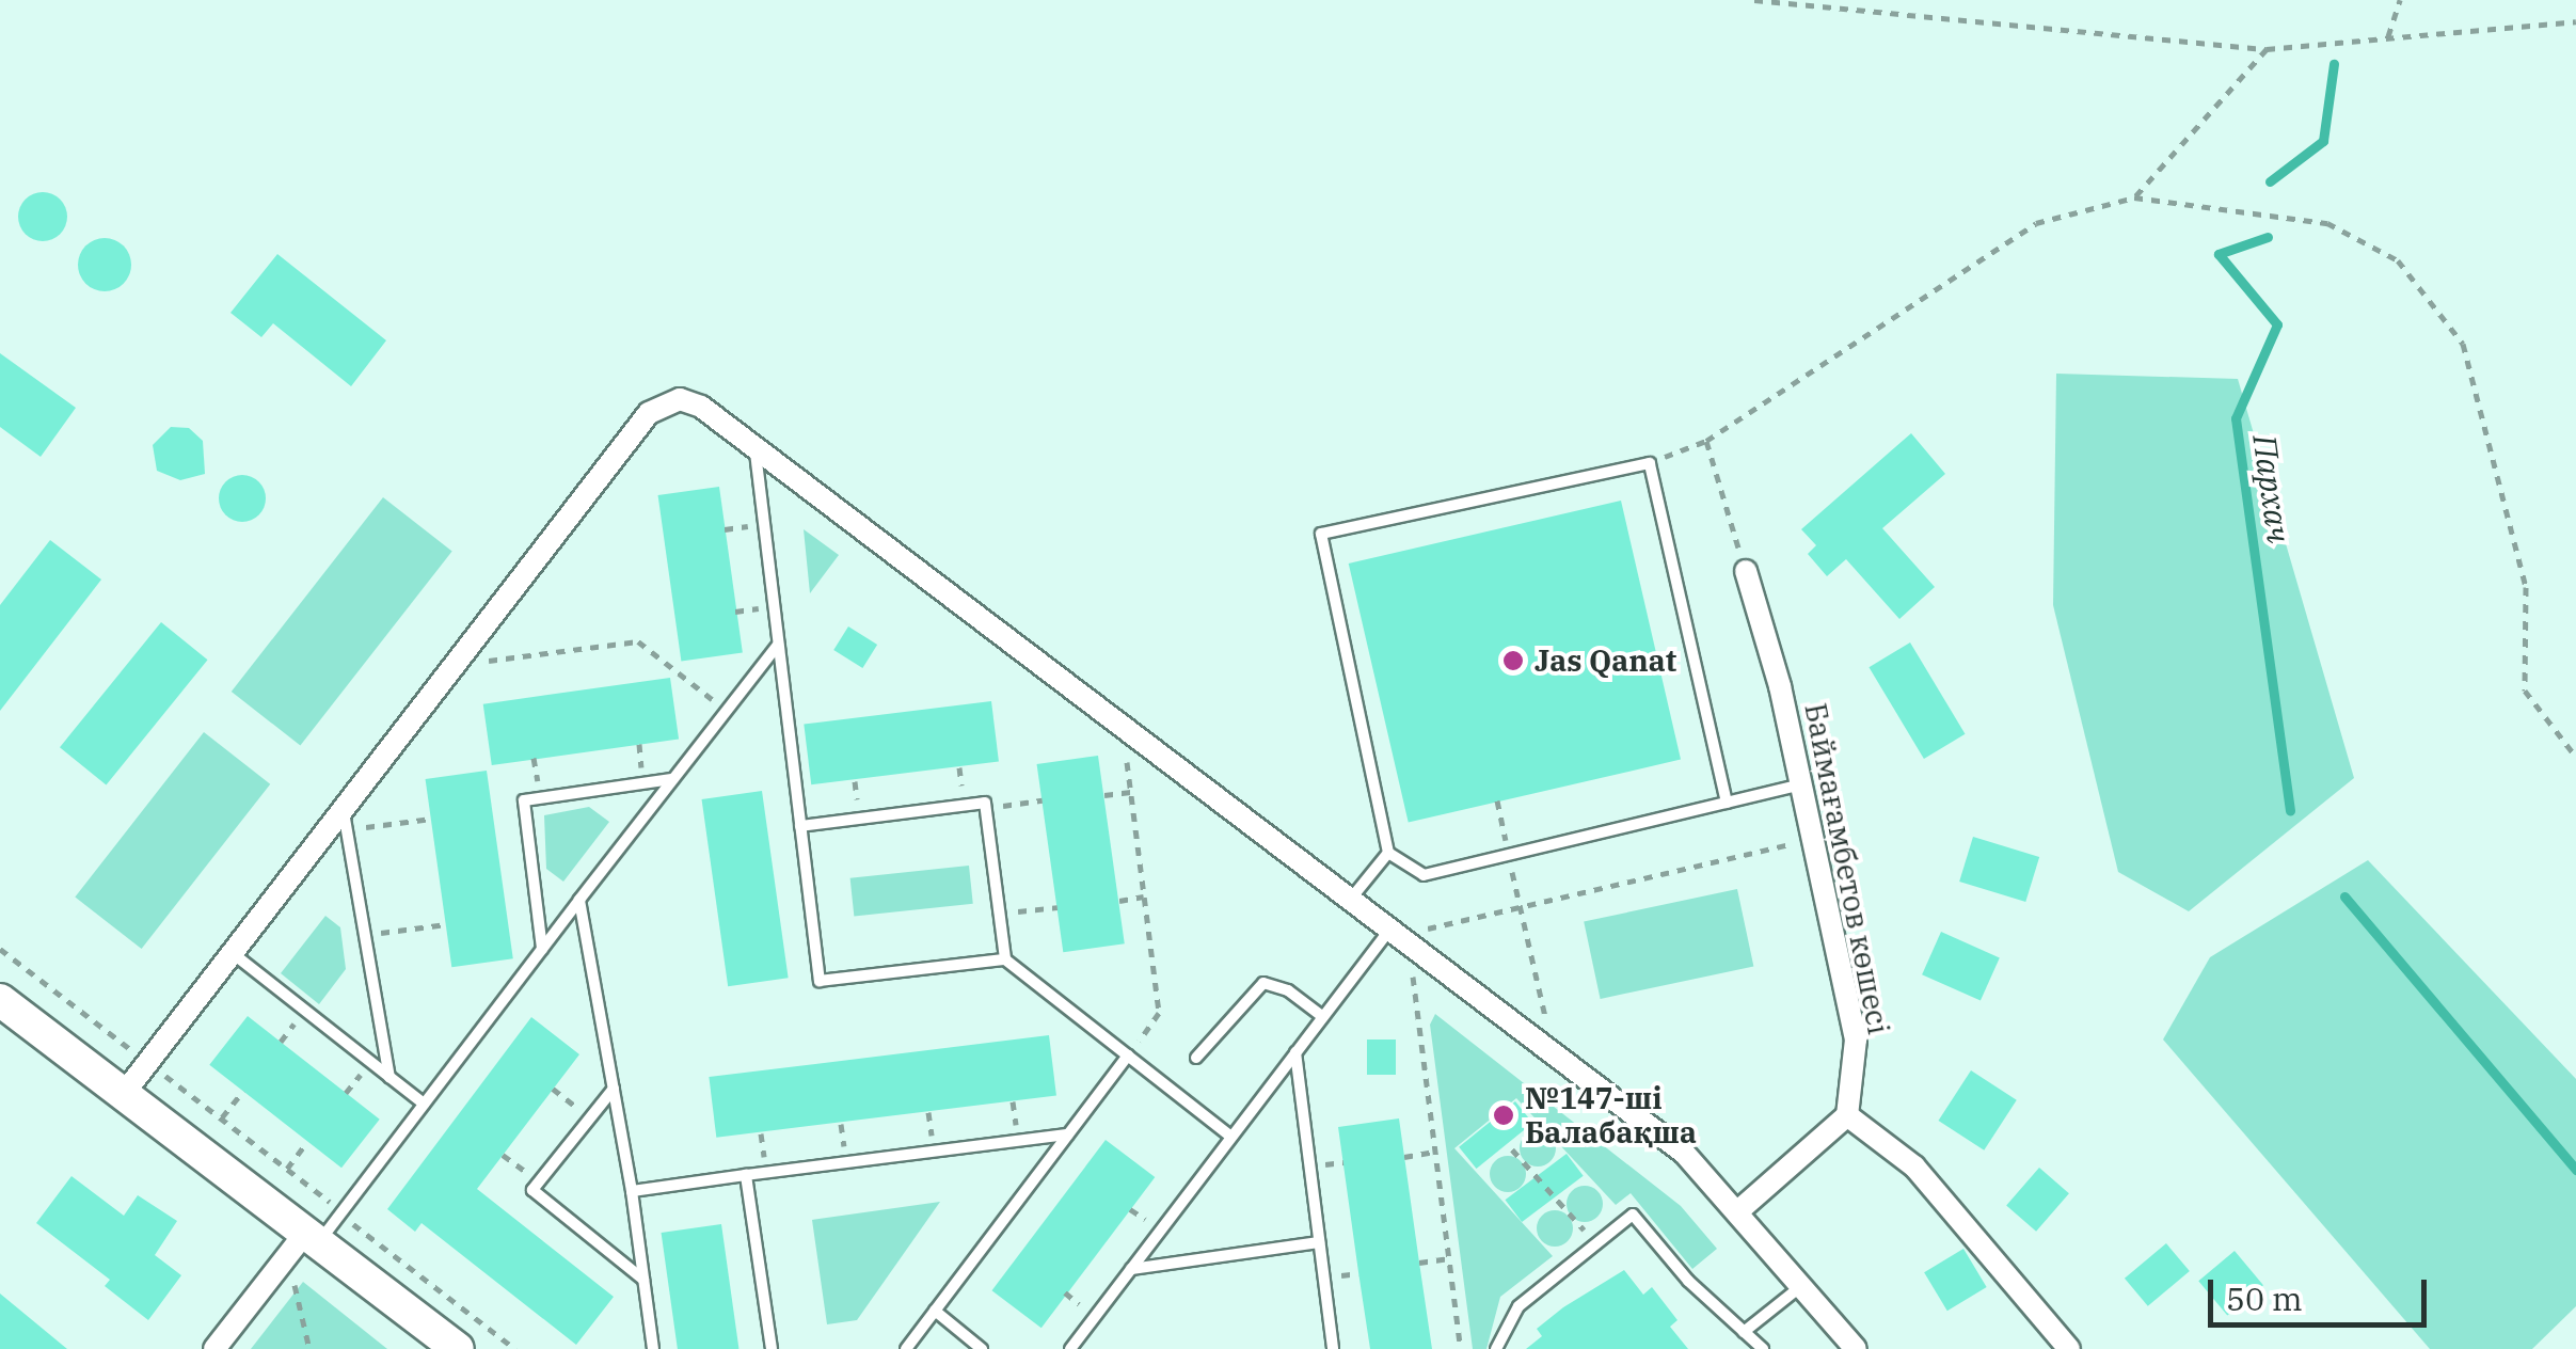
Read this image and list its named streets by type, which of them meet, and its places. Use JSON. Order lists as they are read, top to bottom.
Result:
{
  "streets": {
    "street": ["Баймағамбетов көшесі"]
  },
  "water": ["Пархач"],
  "places": ["Jas Qanat", "№147-ші Балабақша"],
  "scale_bar": "50 m"
}
